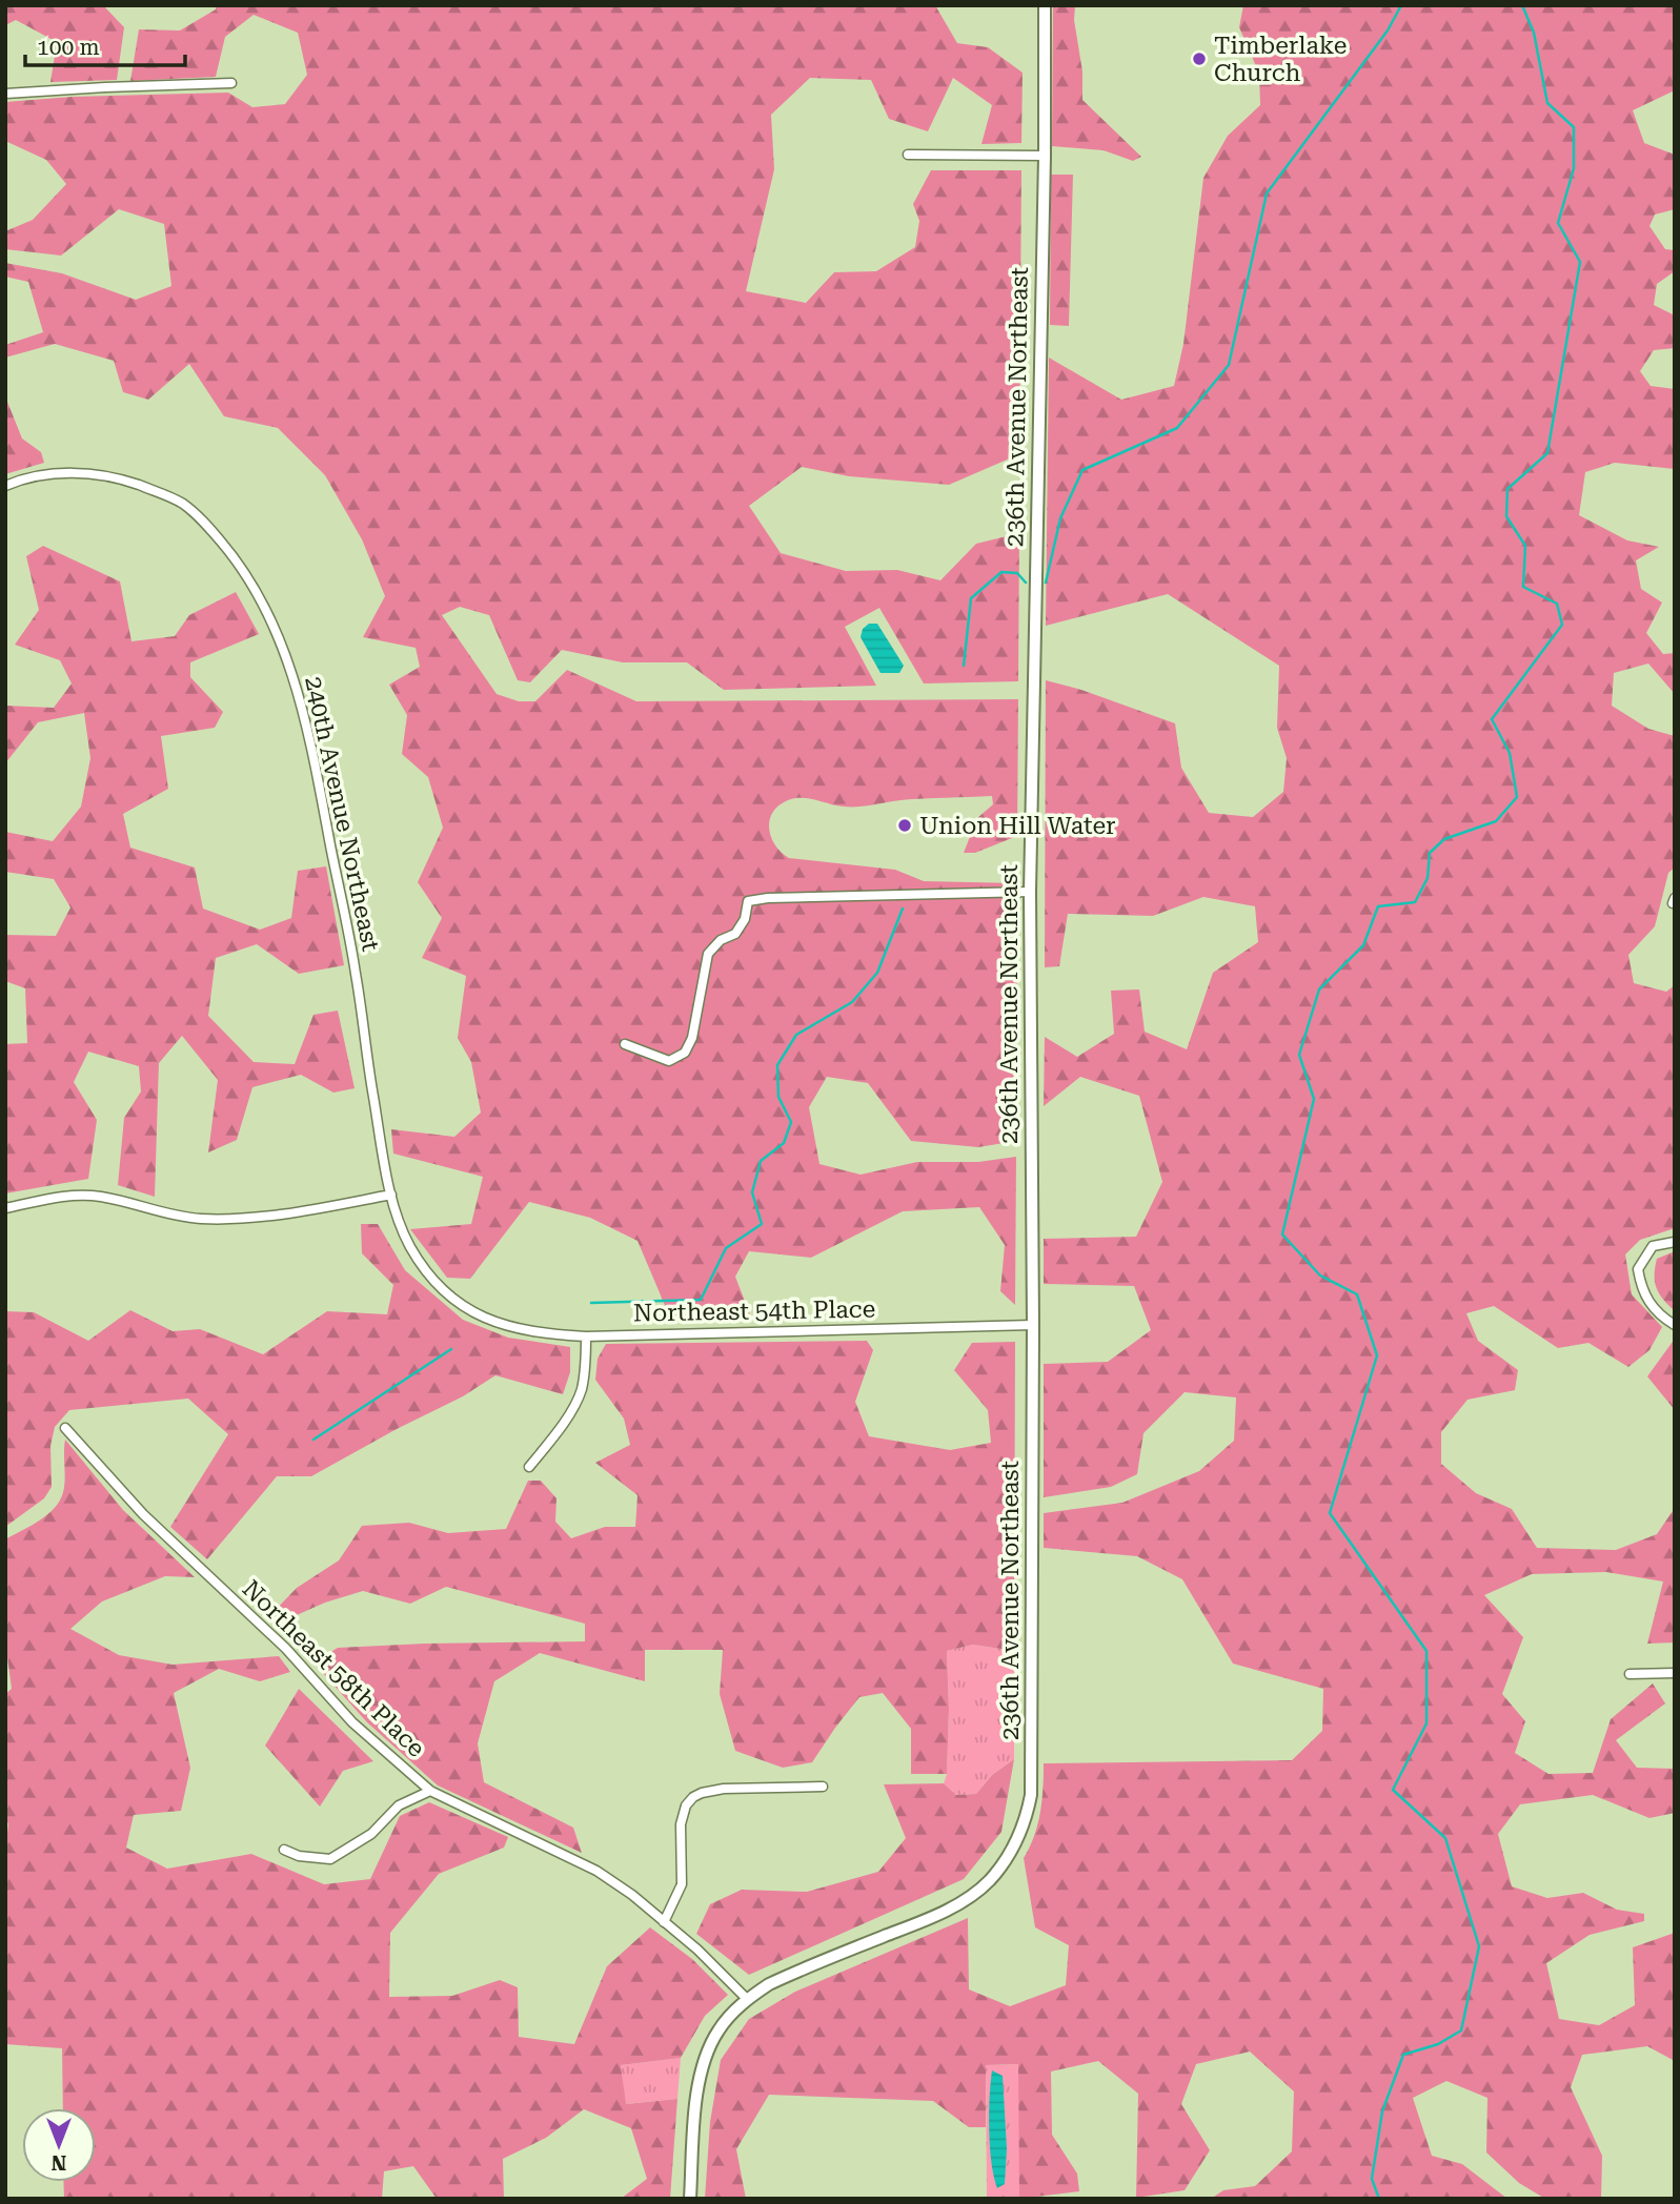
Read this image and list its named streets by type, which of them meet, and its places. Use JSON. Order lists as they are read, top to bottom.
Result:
{
  "streets": {
    "street": [
      "236th Avenue Northeast",
      "240th Avenue Northeast",
      "Northeast 54th Place",
      "Northeast 58th Place"
    ]
  },
  "crossings": [
    ["236th Avenue Northeast", "Northeast 54th Place"],
    ["236th Avenue Northeast", "Northeast 58th Place"],
    ["240th Avenue Northeast", "Northeast 54th Place"]
  ],
  "places": ["Timberlake Church", "Union Hill Water"],
  "scale_bar": "100 m",
  "north": "bottom"
}
